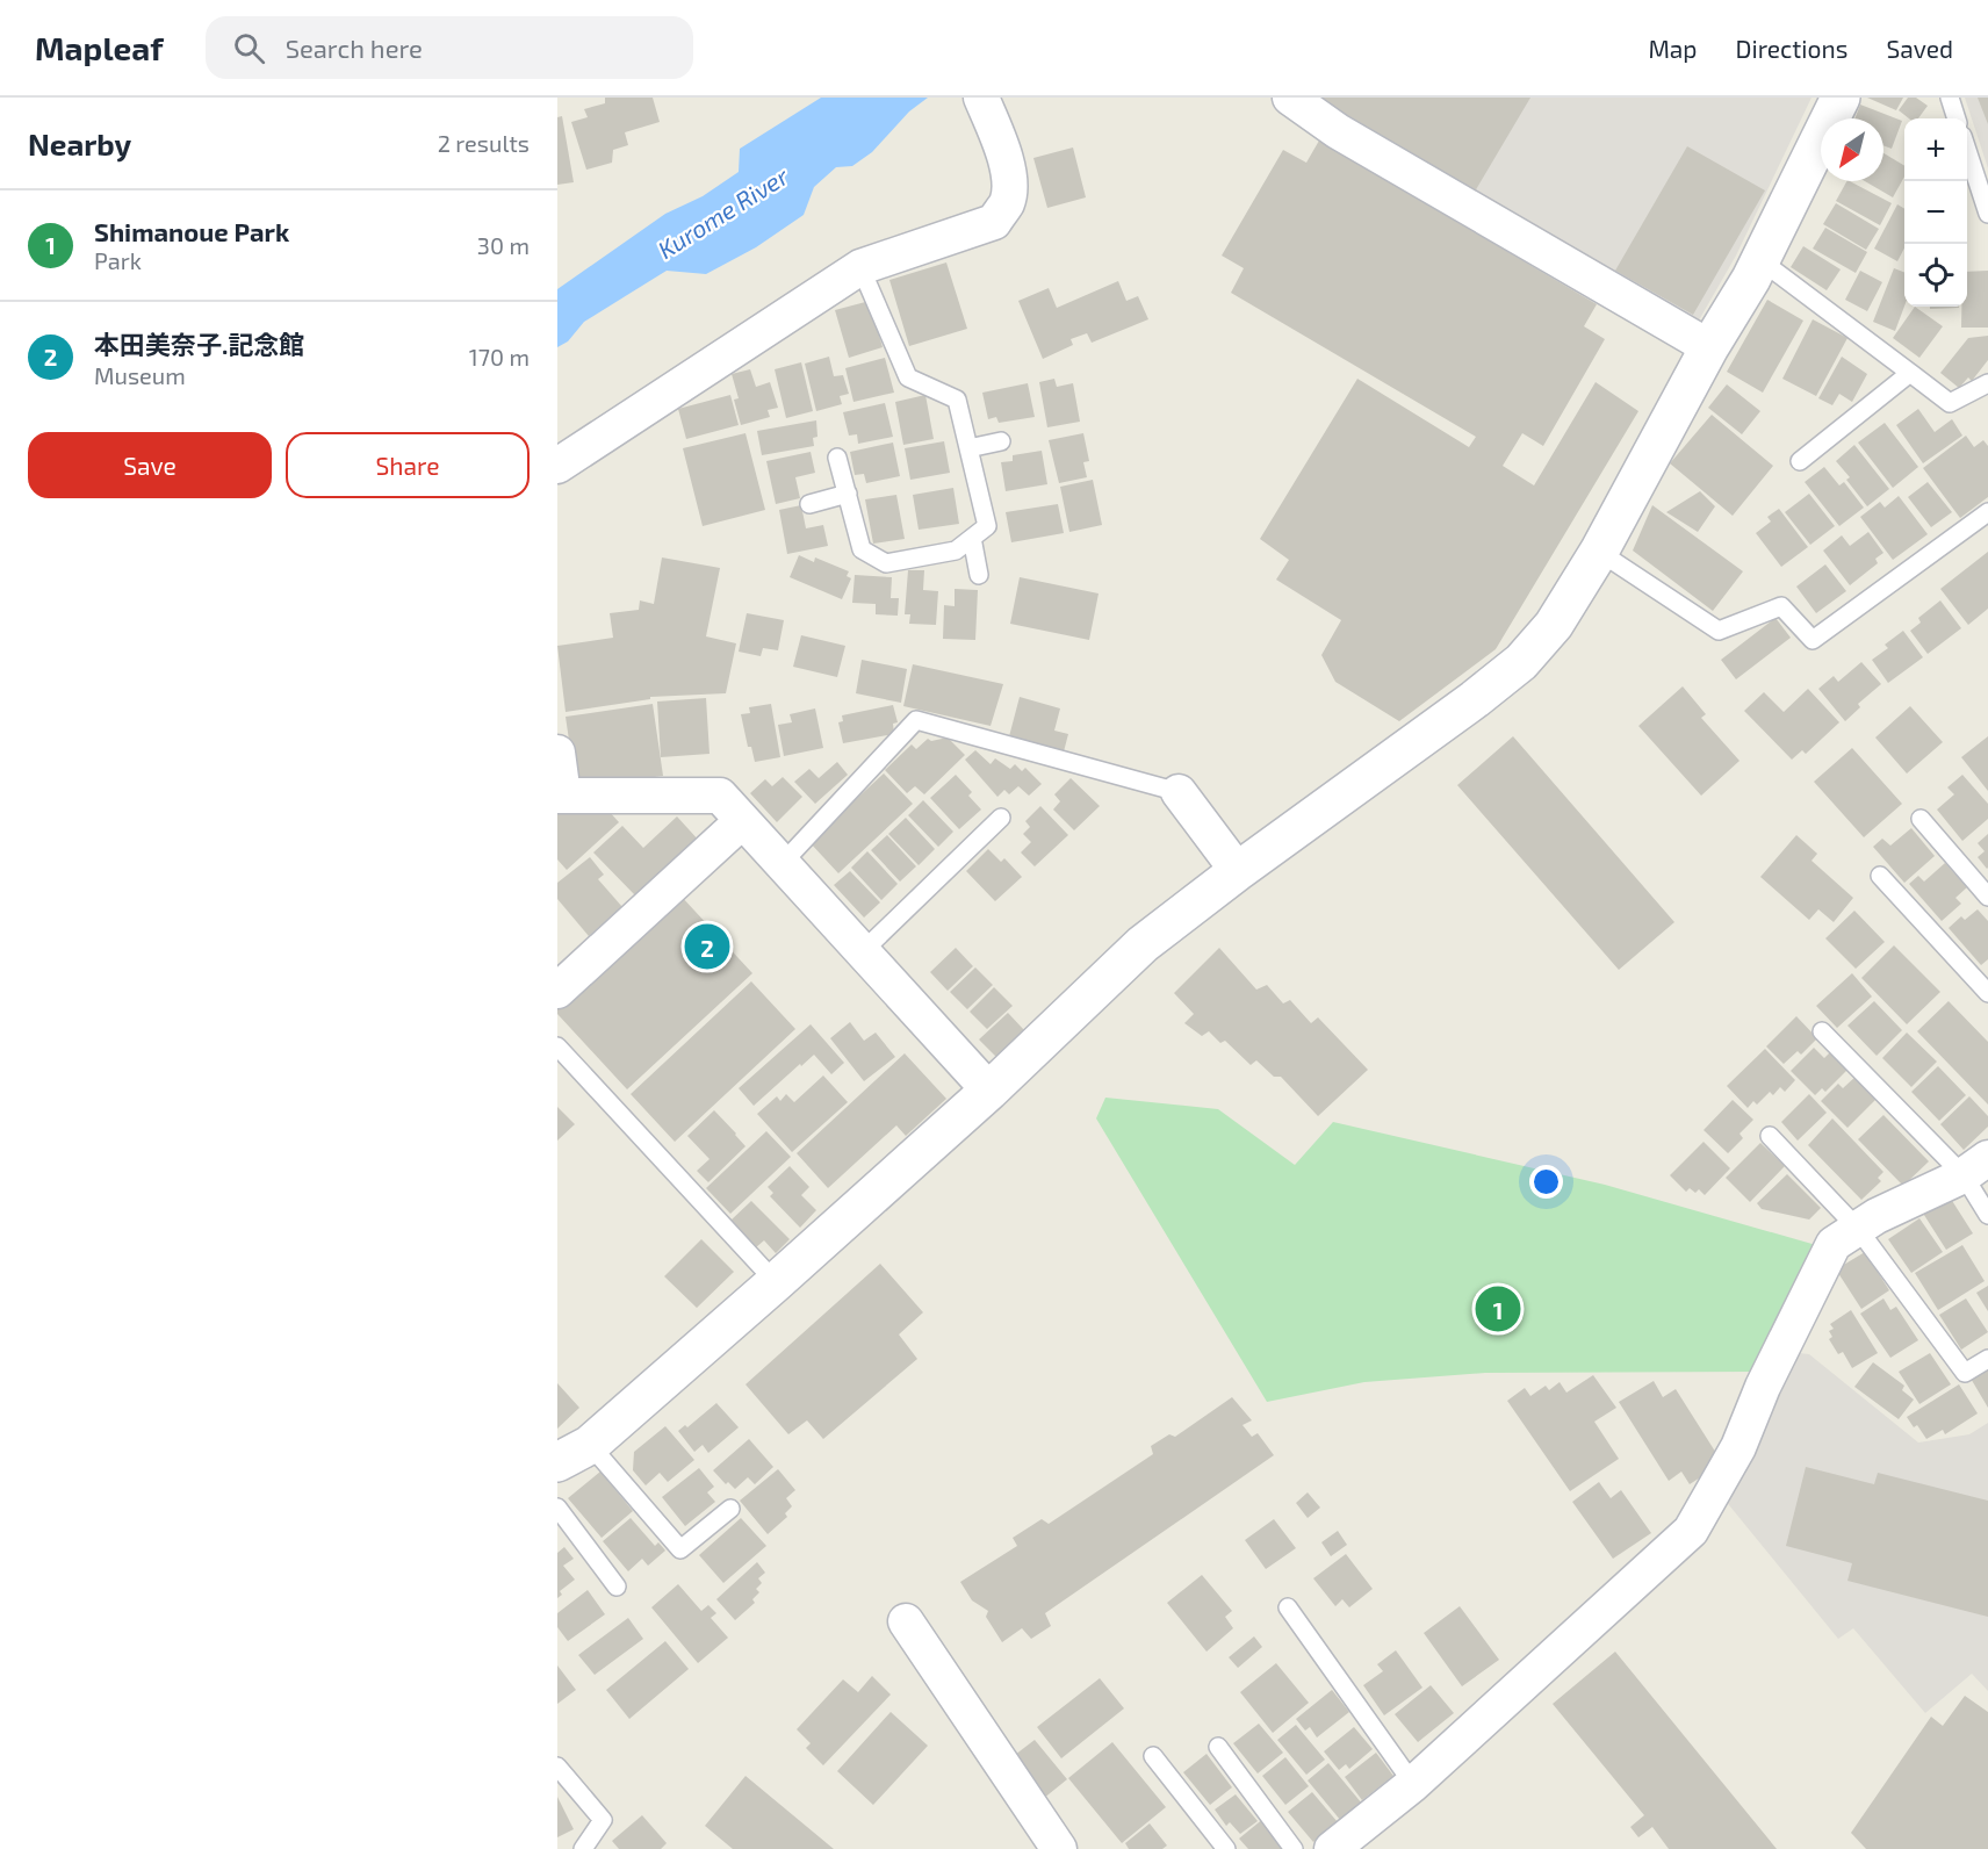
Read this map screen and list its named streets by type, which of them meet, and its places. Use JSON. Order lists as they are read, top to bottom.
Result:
{
  "water": ["Kurome River"],
  "north": "bottom left",
  "page": {
    "header": "Mapleaf",
    "search": "Search here",
    "nav": ["Map", "Directions", "Saved"],
    "heading": ["Nearby", "2 results"],
    "map_buttons": ["+", "−"],
    "list": [
      {
        "mark": "1",
        "name": "Shimanoue Park",
        "note": "Park",
        "value": "30 m"
      },
      {
        "mark": "2",
        "name": "本田美奈子.記念館",
        "note": "Museum",
        "value": "170 m"
      }
    ],
    "buttons": ["Save", "Share"],
    "pins": ["2", "1"]
  }
}
